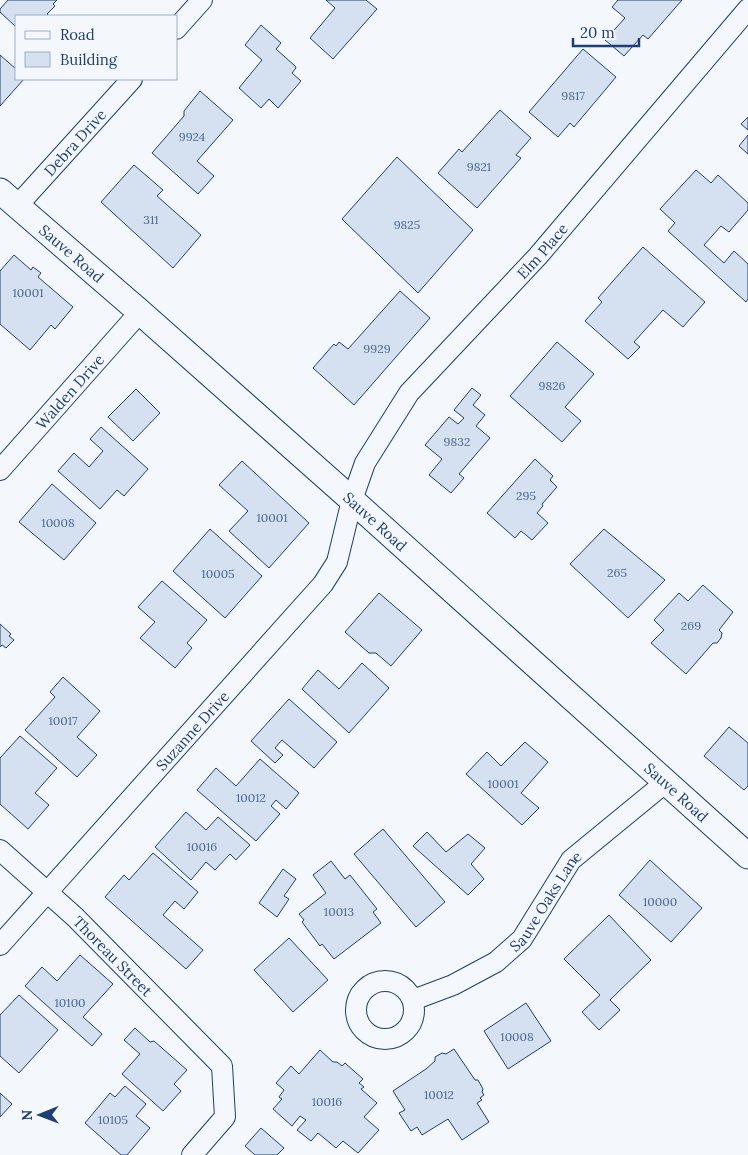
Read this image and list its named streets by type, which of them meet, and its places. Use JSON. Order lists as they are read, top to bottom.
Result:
{
  "streets": {
    "street": [
      "Debra Drive",
      "Elm Place",
      "Sauve Road",
      "Walden Drive",
      "Suzanne Drive",
      "Sauve Oaks Lane",
      "Thoreau Street"
    ]
  },
  "crossings": [
    ["Debra Drive", "Sauve Road"],
    ["Elm Place", "Sauve Road"],
    ["Elm Place", "Suzanne Drive"],
    ["Sauve Road", "Walden Drive"],
    ["Sauve Road", "Suzanne Drive"],
    ["Sauve Road", "Sauve Oaks Lane"],
    ["Suzanne Drive", "Thoreau Street"]
  ],
  "house_numbers": [
    "9817",
    "9924",
    "9821",
    "311",
    "9825",
    "10001",
    "9929",
    "9826",
    "9832",
    "295",
    "10001",
    "10008",
    "265",
    "10005",
    "269",
    "10017",
    "10001",
    "10012",
    "10016",
    "10000",
    "10013",
    "10100",
    "10008",
    "10012",
    "10016",
    "10105"
  ],
  "legend": ["Road", "Building"],
  "scale_bar": "20 m",
  "north": "left"
}
